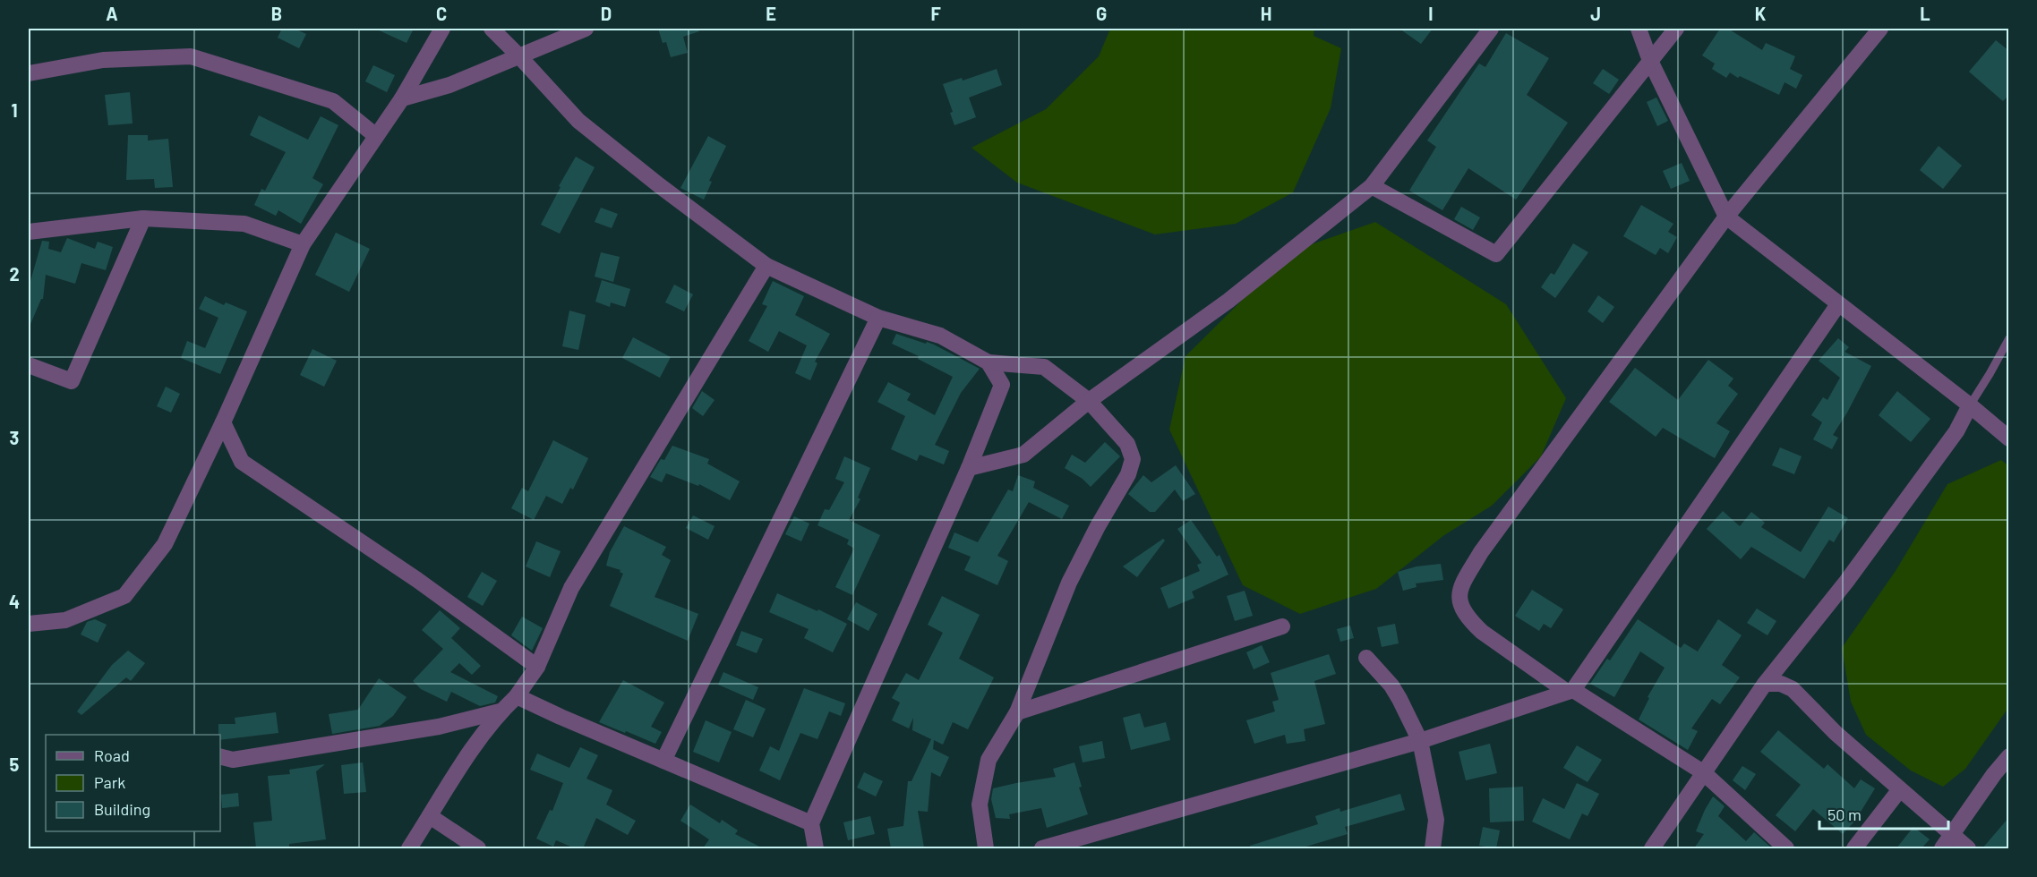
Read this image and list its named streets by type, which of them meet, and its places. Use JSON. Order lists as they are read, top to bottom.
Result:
{
  "legend": ["Road", "Park", "Building"],
  "scale_bar": "50 m",
  "grid": {
    "columns": [
      "A",
      "B",
      "C",
      "D",
      "E",
      "F",
      "G",
      "H",
      "I",
      "J",
      "K",
      "L"
    ],
    "rows": [
      "1",
      "2",
      "3",
      "4",
      "5"
    ]
  }
}
